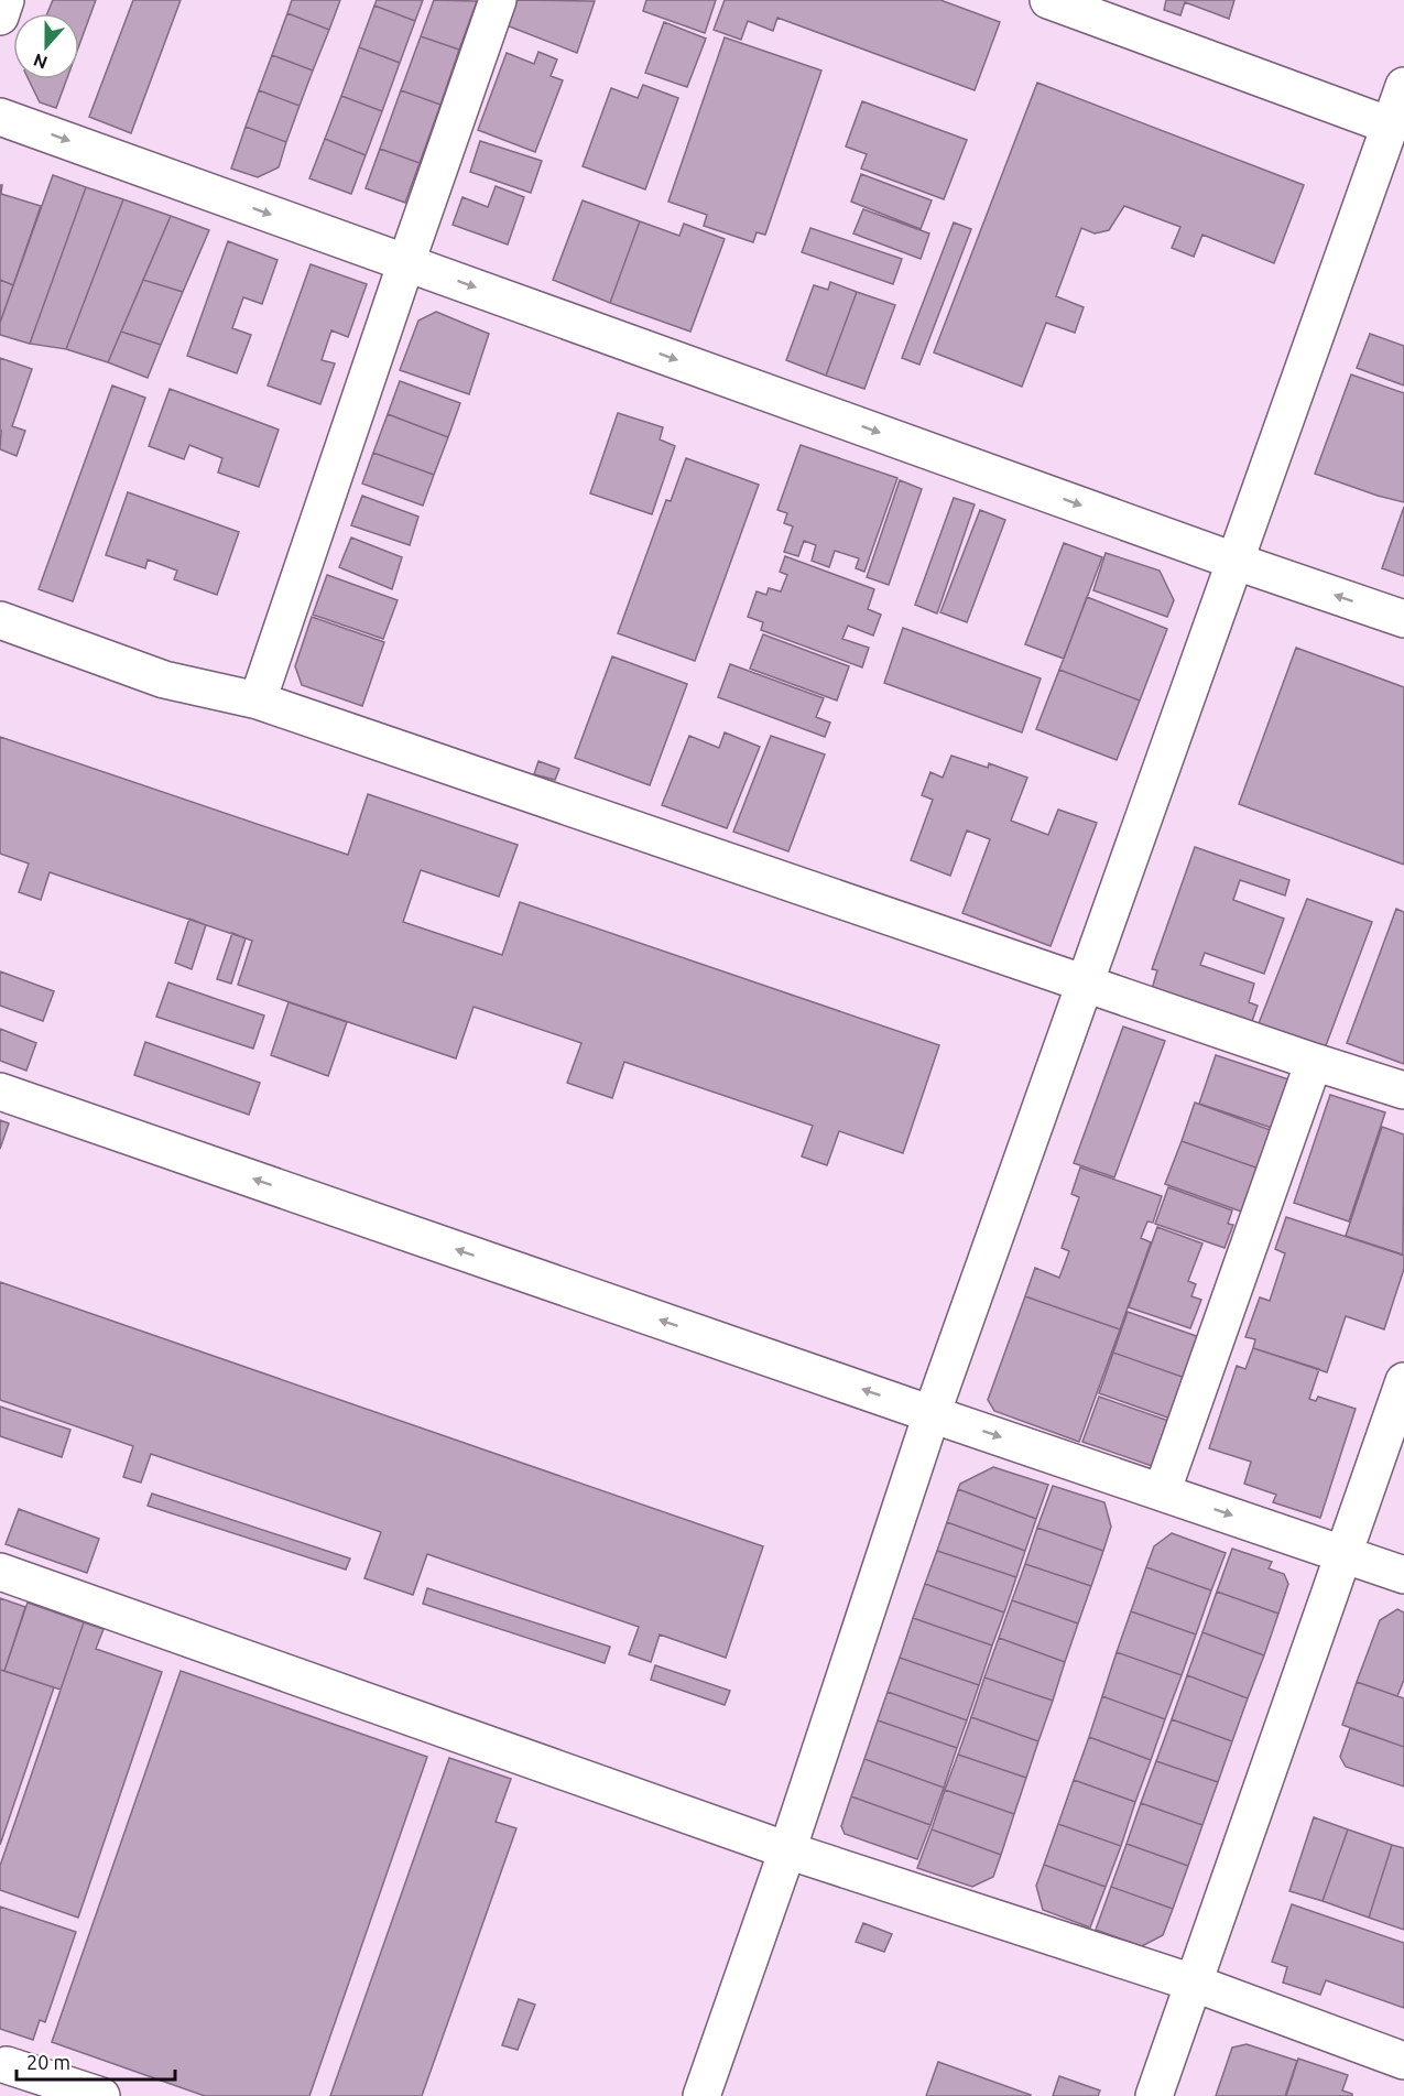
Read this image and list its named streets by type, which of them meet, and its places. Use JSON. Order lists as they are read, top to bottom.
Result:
{
  "scale_bar": "20 m",
  "north": "bottom"
}
